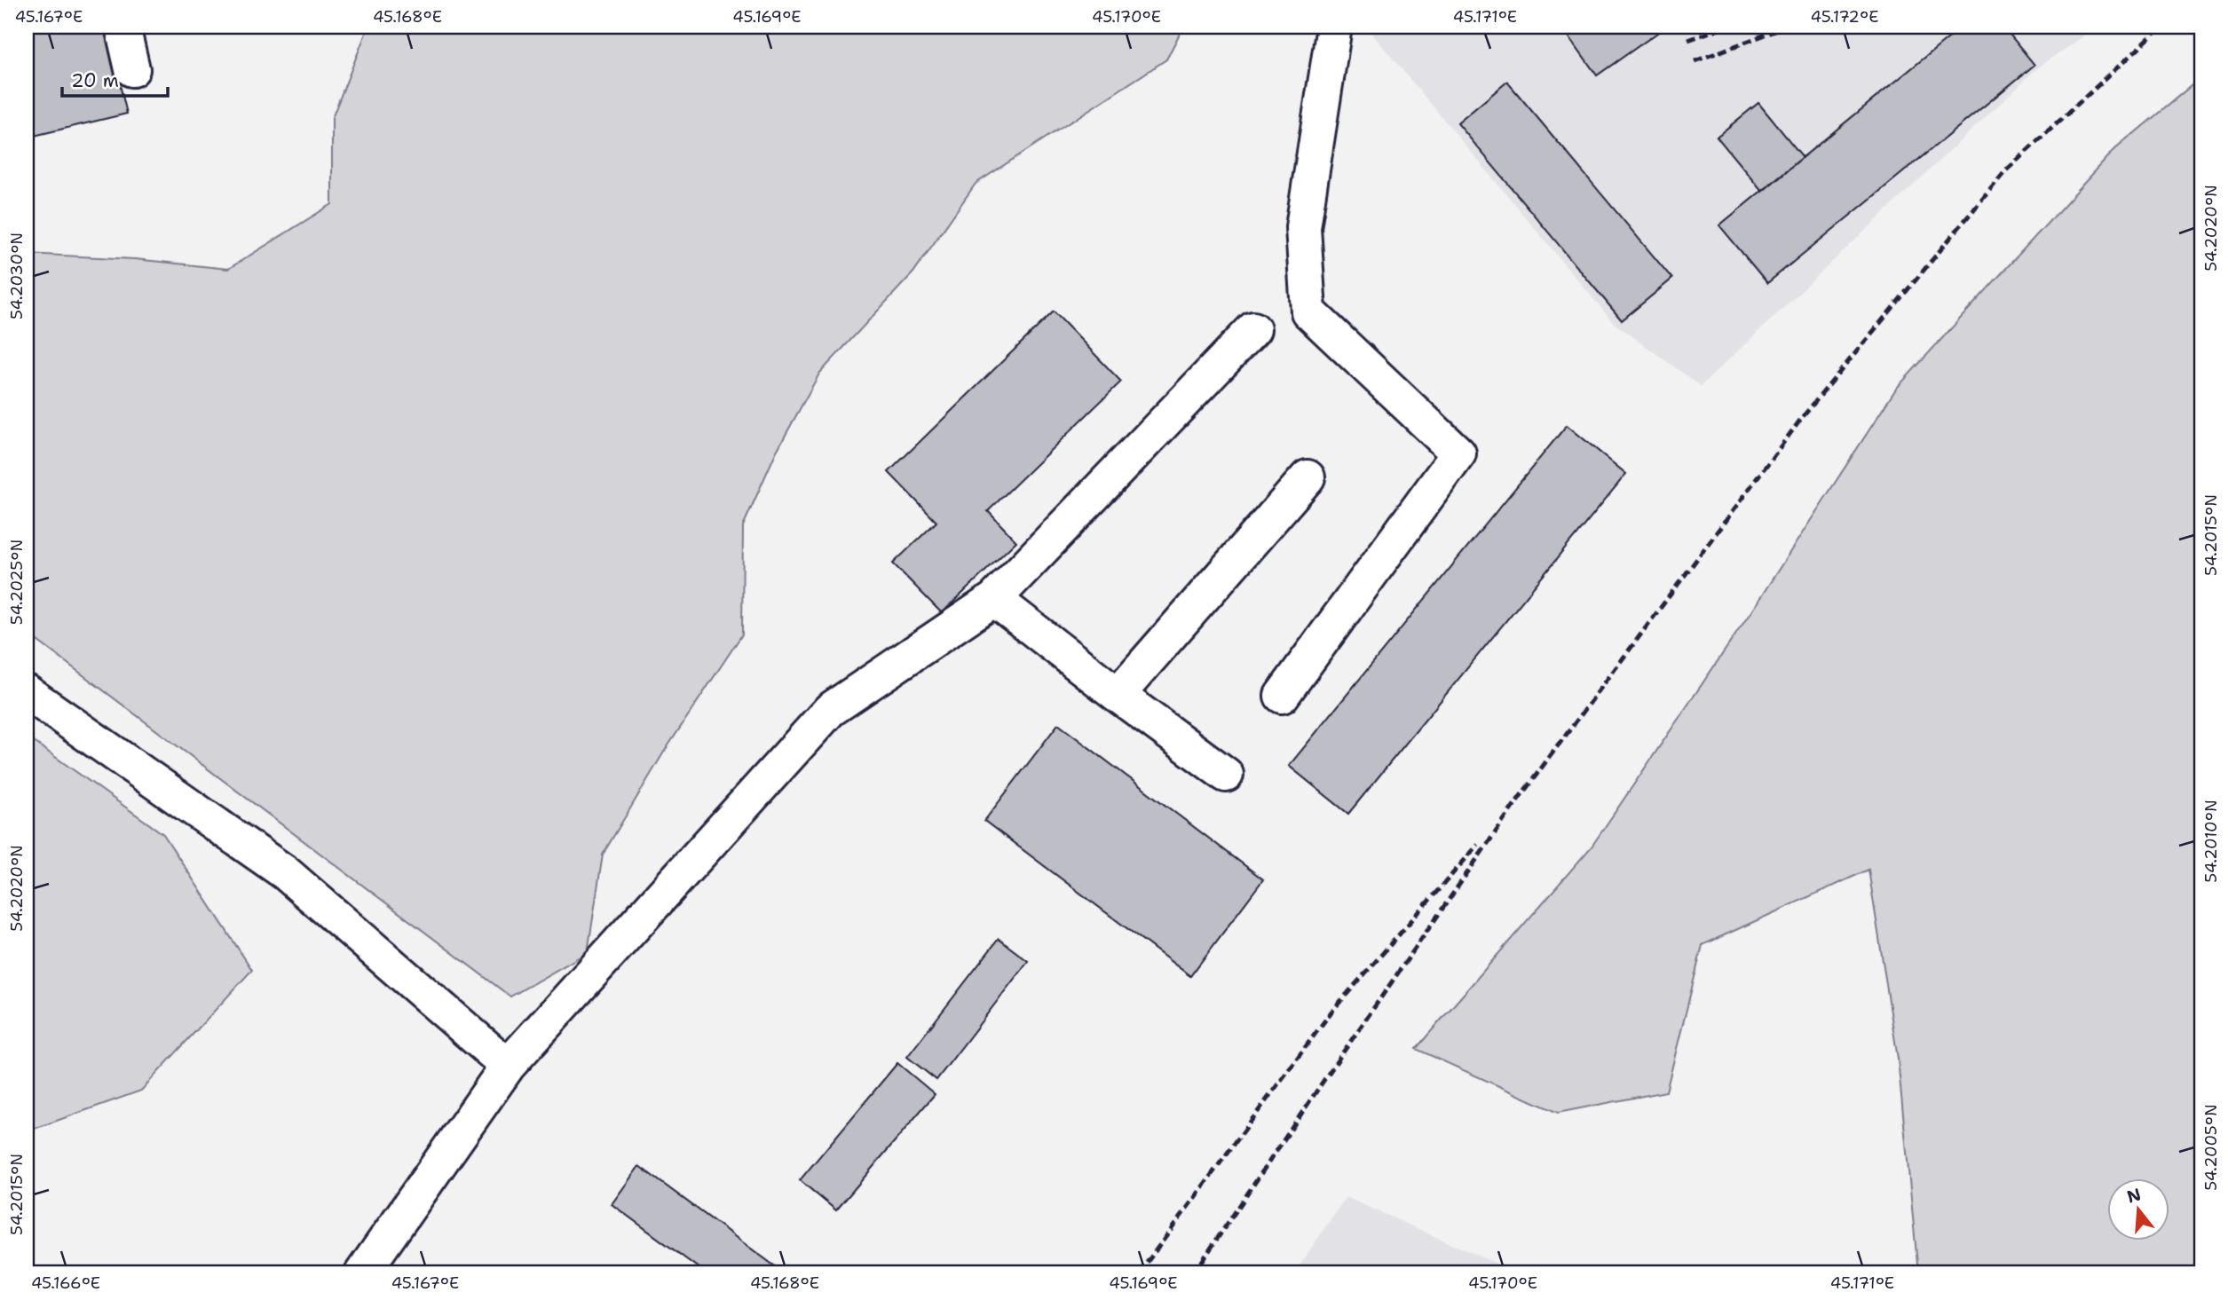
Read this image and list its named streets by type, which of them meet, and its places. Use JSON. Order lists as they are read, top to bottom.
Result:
{
  "scale_bar": "20 m",
  "north": "top",
  "coordinates": [
    "45.167°E",
    "45.168°E",
    "45.169°E",
    "45.170°E",
    "45.171°E",
    "45.172°E",
    "54.2020°N",
    "54.2030°N",
    "54.2015°N",
    "54.2025°N",
    "54.2010°N",
    "54.2005°N",
    "45.166°E"
  ]
}
